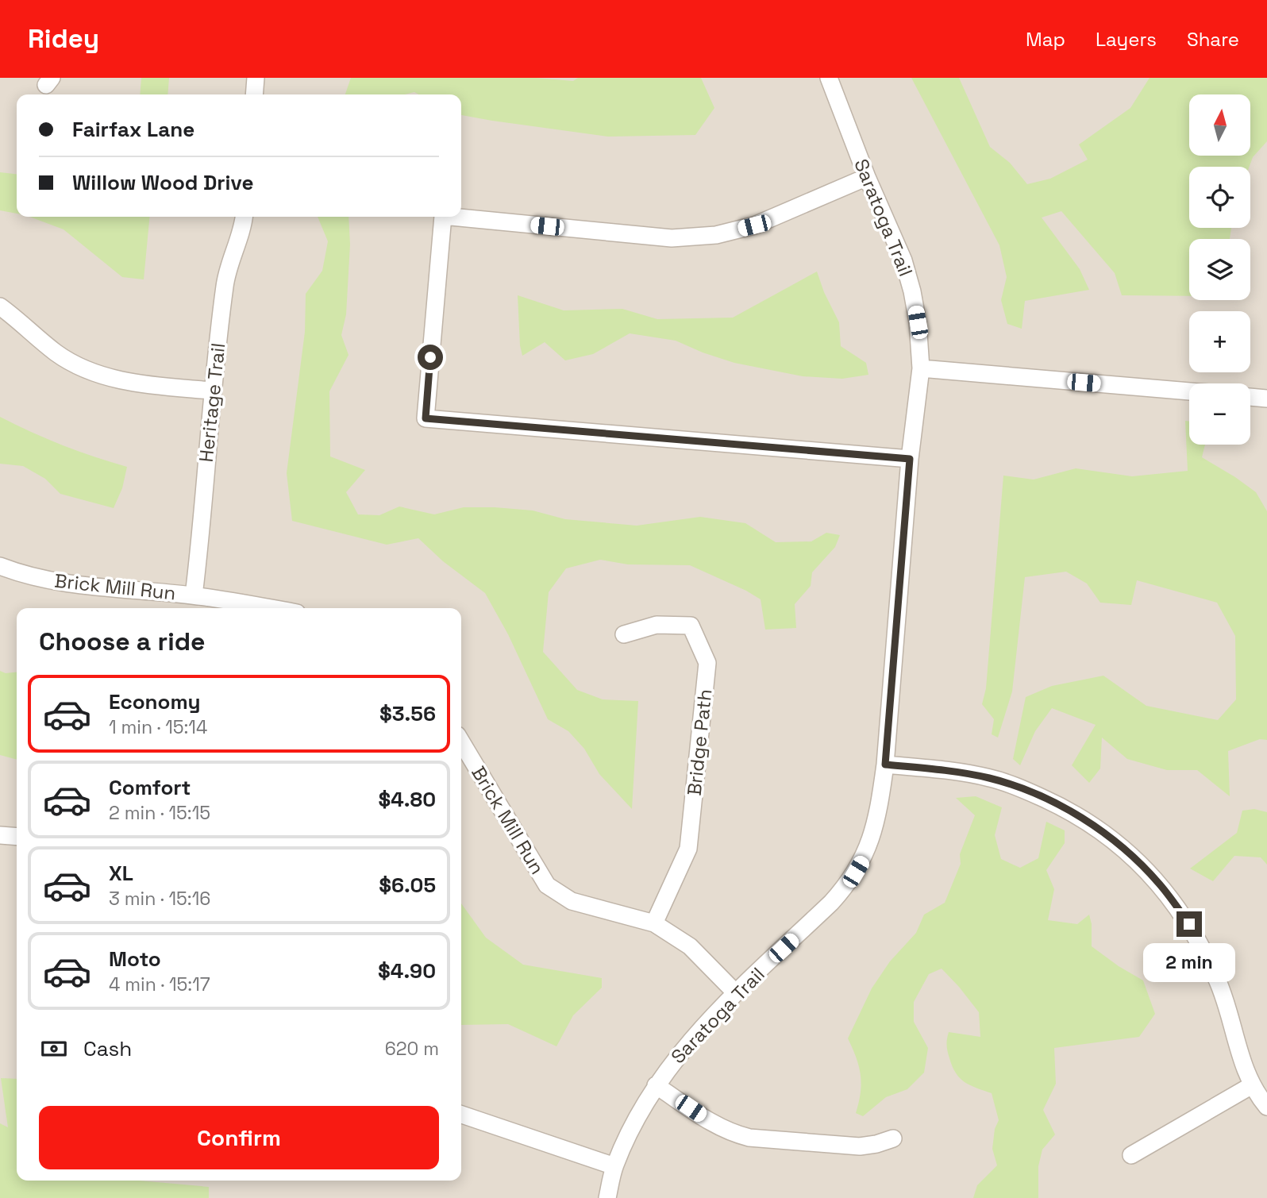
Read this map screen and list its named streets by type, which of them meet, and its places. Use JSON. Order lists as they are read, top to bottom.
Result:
{
  "streets": {
    "street": [
      "Saratoga Trail",
      "Heritage Trail",
      "Brick Mill Run",
      "Bridge Path"
    ]
  },
  "crossings": [
    ["Saratoga Trail", "Brick Mill Run"],
    ["Heritage Trail", "Brick Mill Run"],
    ["Brick Mill Run", "Bridge Path"]
  ],
  "north": "top",
  "page": {
    "header": "Ridey",
    "nav": ["Map", "Layers", "Share"],
    "map_buttons": ["+", "−"],
    "banner": ["Fairfax Lane", "Willow Wood Drive"],
    "heading": "Choose a ride",
    "list": [
      {
        "name": "Economy",
        "note": "1 min · 15:14",
        "value": "$3.56"
      },
      {
        "name": "Comfort",
        "note": "2 min · 15:15",
        "value": "$4.80"
      },
      {
        "name": "XL",
        "note": "3 min · 15:16",
        "value": "$6.05"
      },
      {
        "name": "Moto",
        "note": "4 min · 15:17",
        "value": "$4.90"
      }
    ],
    "bubble": "2 min",
    "pay": ["Cash", "620 m"],
    "buttons": "Confirm"
  }
}
